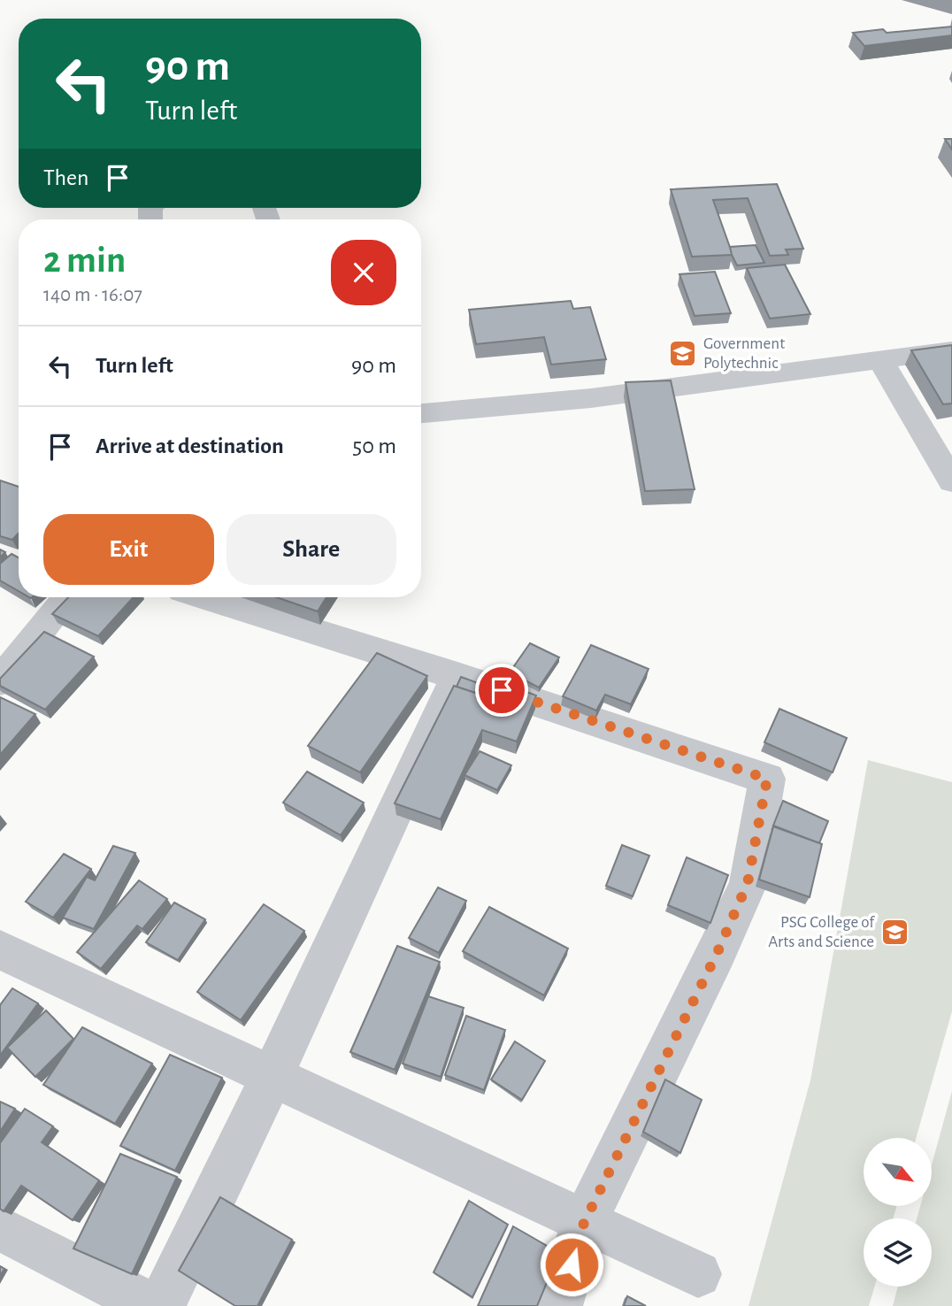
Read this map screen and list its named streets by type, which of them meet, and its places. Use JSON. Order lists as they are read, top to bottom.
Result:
{
  "places": {
    "school or university": ["Government Polytechnic", "PSG College of Arts and Science"]
  },
  "north": "bottom right",
  "page": {
    "turn": ["90 m", "Turn left"],
    "then": "Then",
    "heading": ["2 min", "140 m · 16:07"],
    "list": [
      {
        "name": "Turn left",
        "value": "90 m"
      },
      {
        "name": "Arrive at destination",
        "value": "50 m"
      }
    ],
    "buttons": ["Exit", "Share"]
  }
}
